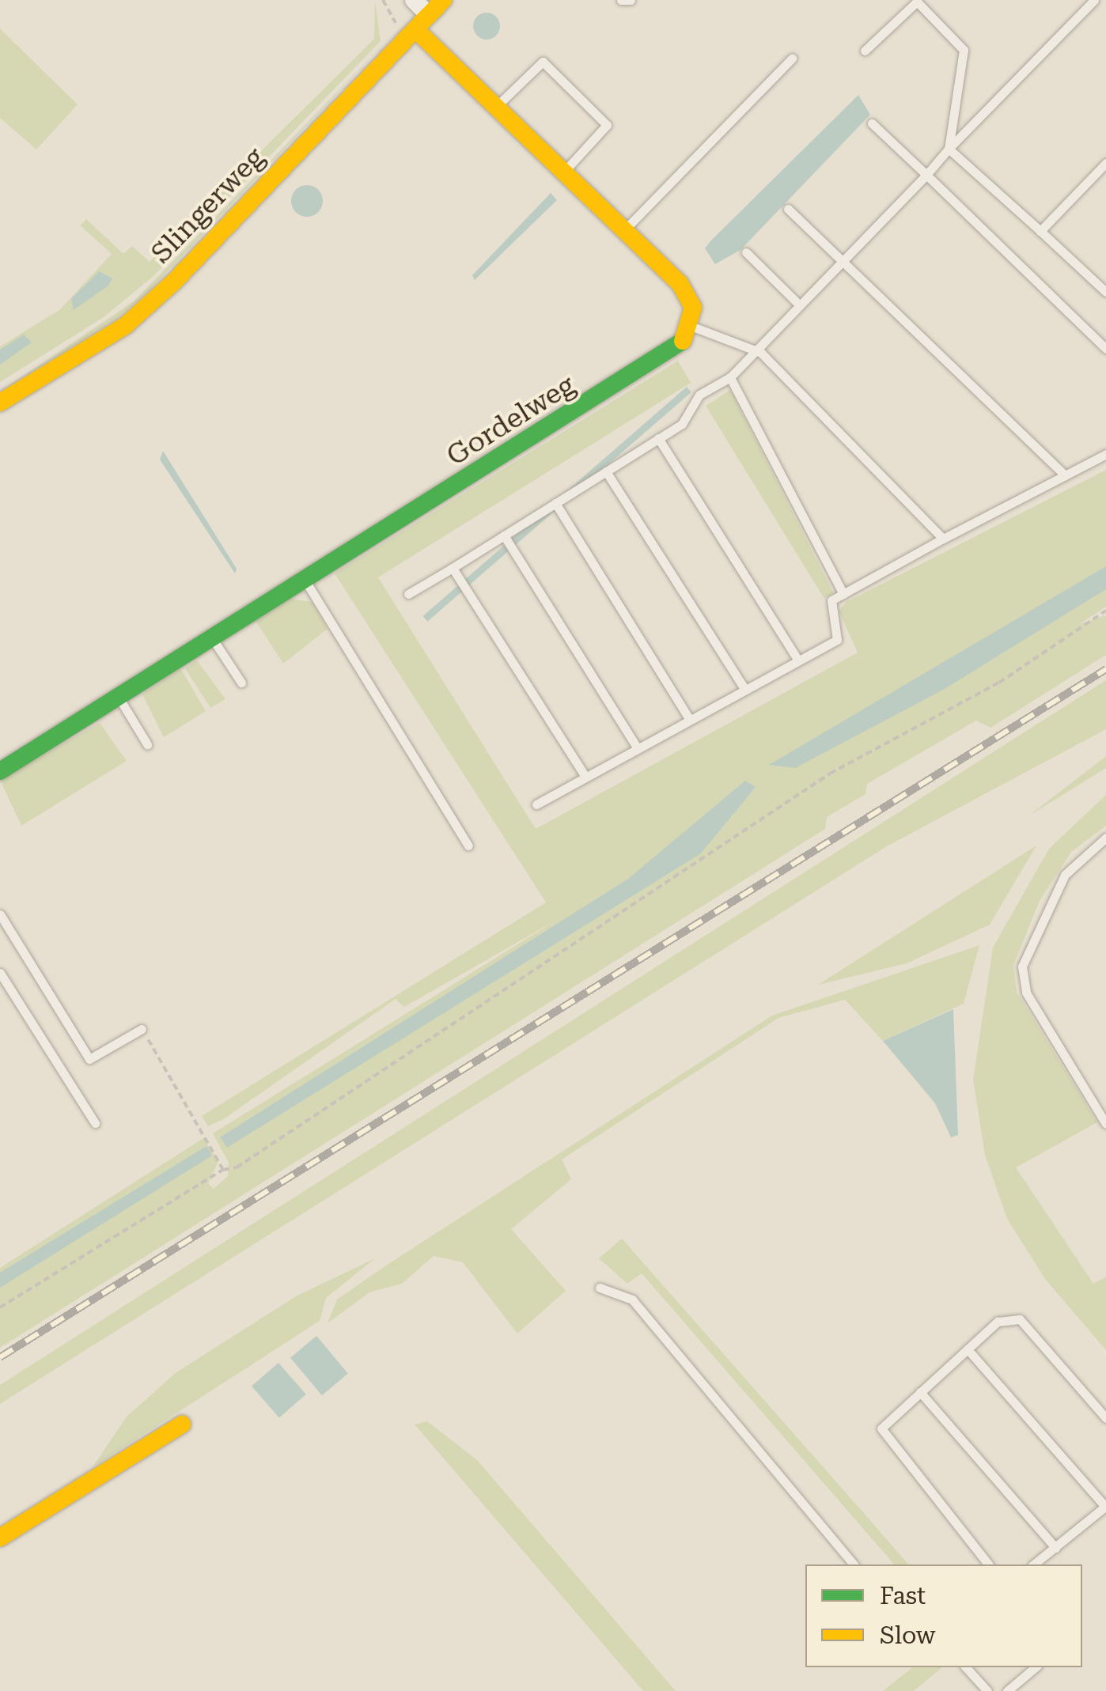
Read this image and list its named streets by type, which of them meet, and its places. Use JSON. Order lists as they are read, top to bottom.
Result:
{
  "streets": {
    "street": ["Slingerweg", "Gordelweg"]
  },
  "legend": ["Fast", "Slow"]
}
